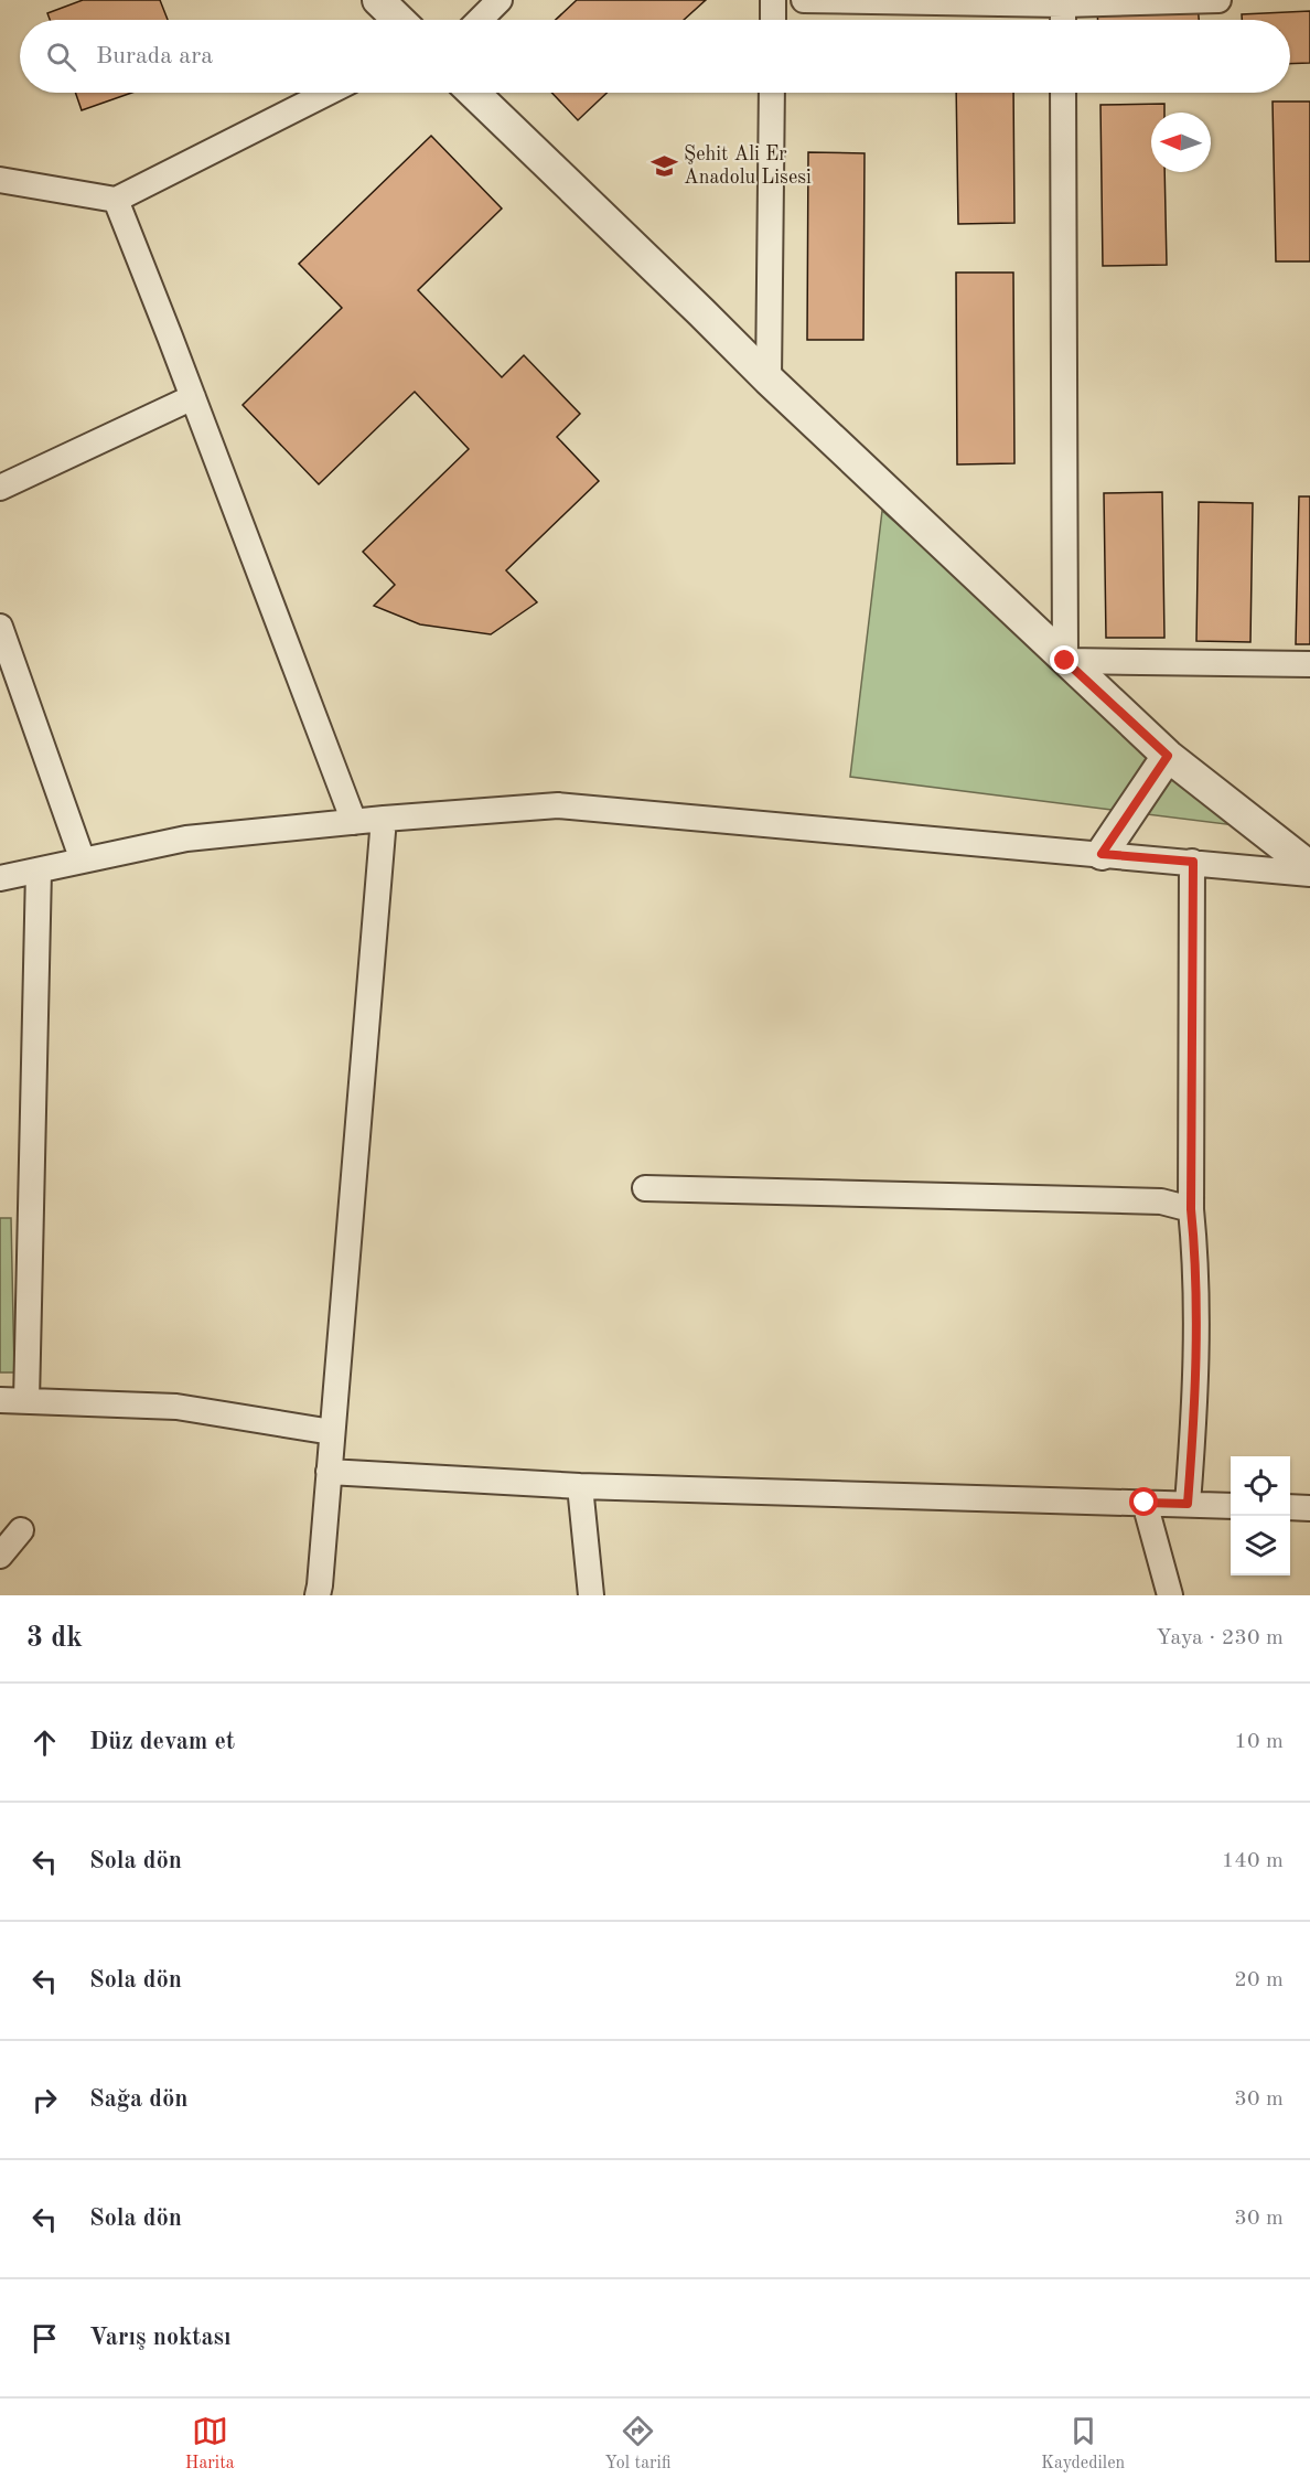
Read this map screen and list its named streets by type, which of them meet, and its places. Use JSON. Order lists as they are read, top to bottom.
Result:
{
  "places": {
    "school or university": ["Şehit Ali Er Anadolu Lisesi"]
  },
  "north": "left",
  "page": {
    "search": "Burada ara",
    "heading": ["3 dk", "Yaya · 230 m"],
    "list": [
      ["Düz devam et", "10 m"],
      ["Sola dön", "140 m"],
      ["Sola dön", "20 m"],
      ["Sağa dön", "30 m"],
      ["Sola dön", "30 m"],
      "Varış noktası"
    ],
    "nav": ["Harita", "Yol tarifi", "Kaydedilen"]
  }
}
